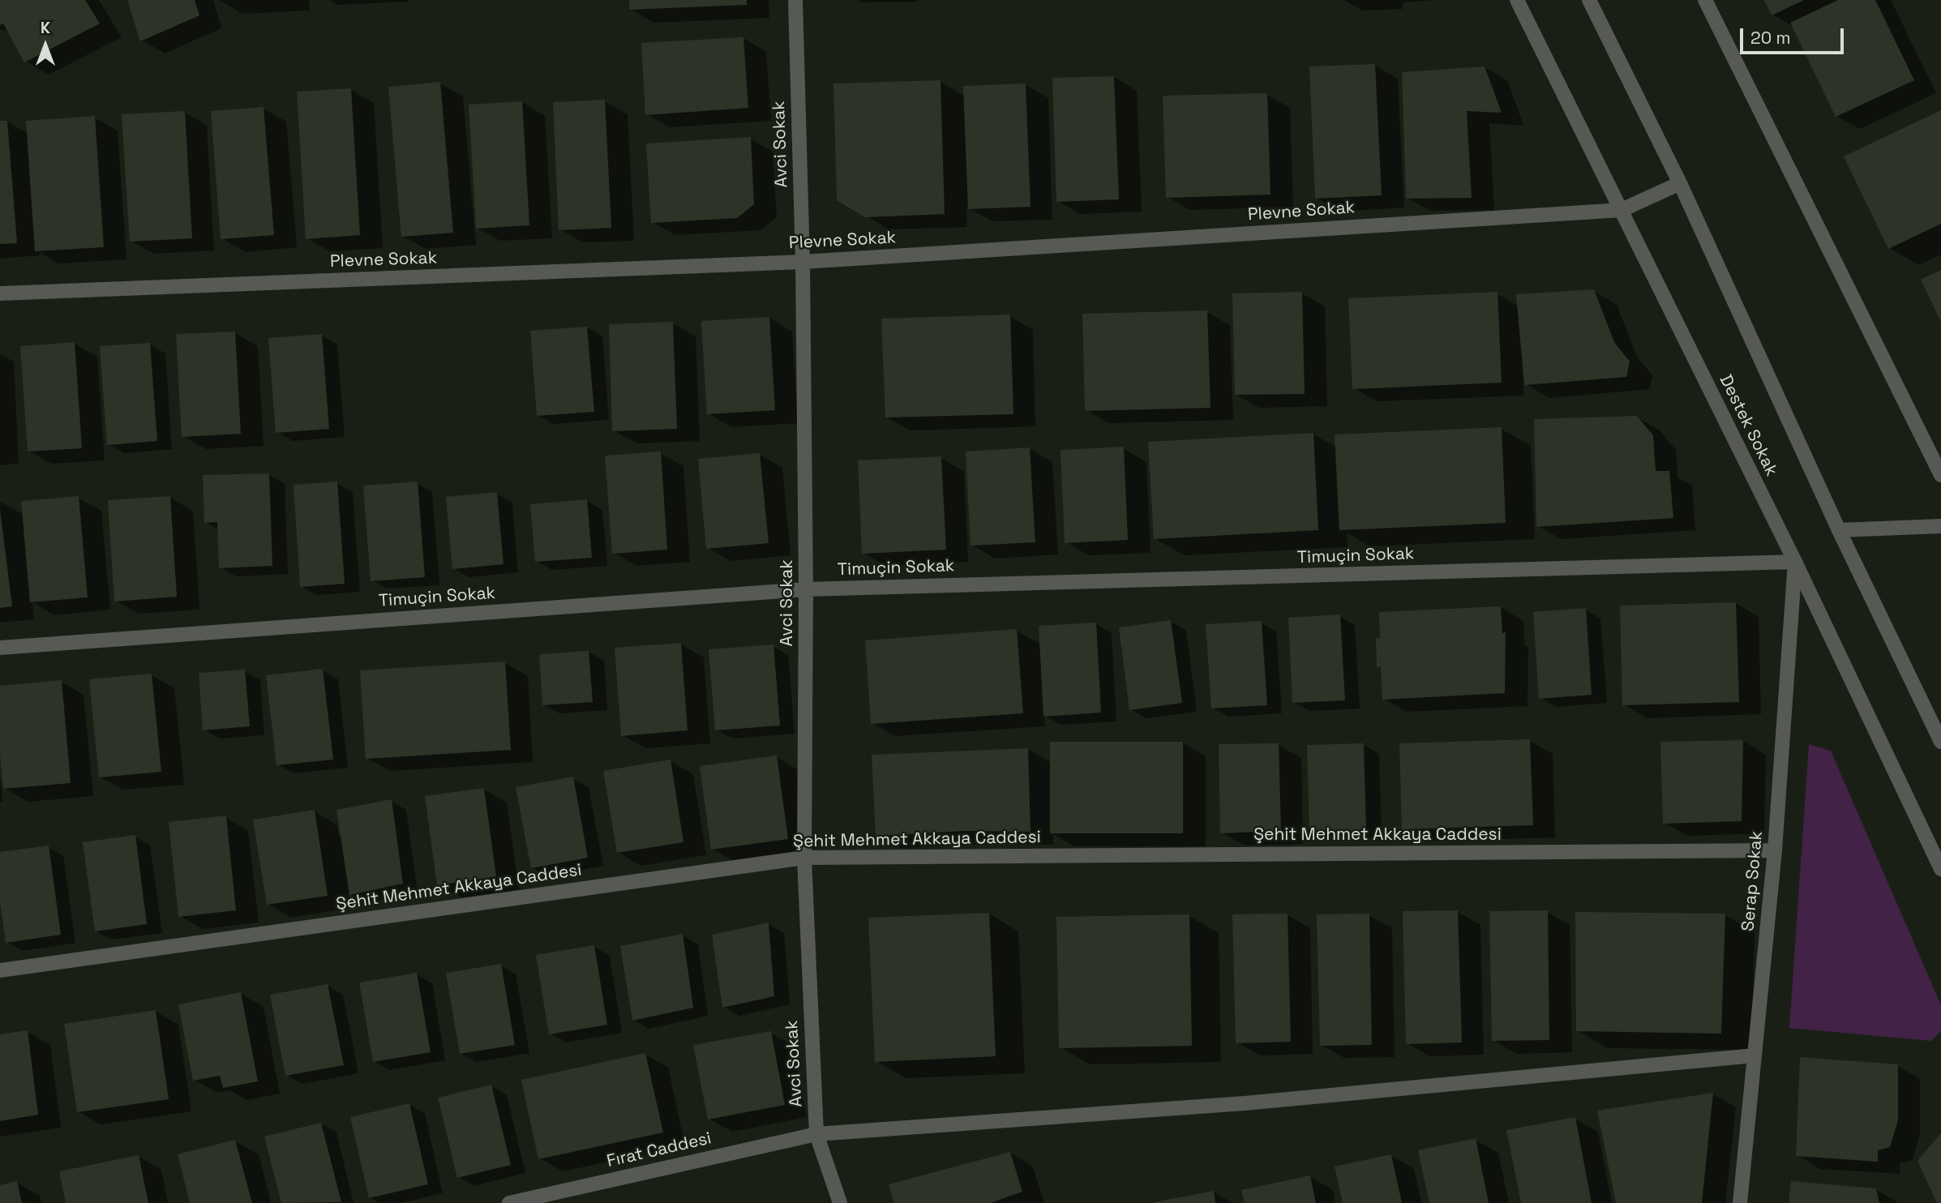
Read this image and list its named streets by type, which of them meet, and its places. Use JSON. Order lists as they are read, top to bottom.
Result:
{
  "streets": {
    "street": [
      "Avci Sokak",
      "Plevne Sokak",
      "Destek Sokak",
      "Timuçin Sokak",
      "Şehit Mehmet Akkaya Caddesi",
      "Serap Sokak",
      "Fırat Caddesi"
    ]
  },
  "crossings": [
    ["Avci Sokak", "Plevne Sokak"],
    ["Avci Sokak", "Timuçin Sokak"],
    ["Avci Sokak", "Şehit Mehmet Akkaya Caddesi"],
    ["Avci Sokak", "Fırat Caddesi"],
    ["Plevne Sokak", "Destek Sokak"],
    ["Destek Sokak", "Timuçin Sokak"],
    ["Destek Sokak", "Serap Sokak"],
    ["Timuçin Sokak", "Serap Sokak"],
    ["Şehit Mehmet Akkaya Caddesi", "Serap Sokak"],
    ["Serap Sokak", "Fırat Caddesi"]
  ],
  "scale_bar": "20 m",
  "north": "top"
}
